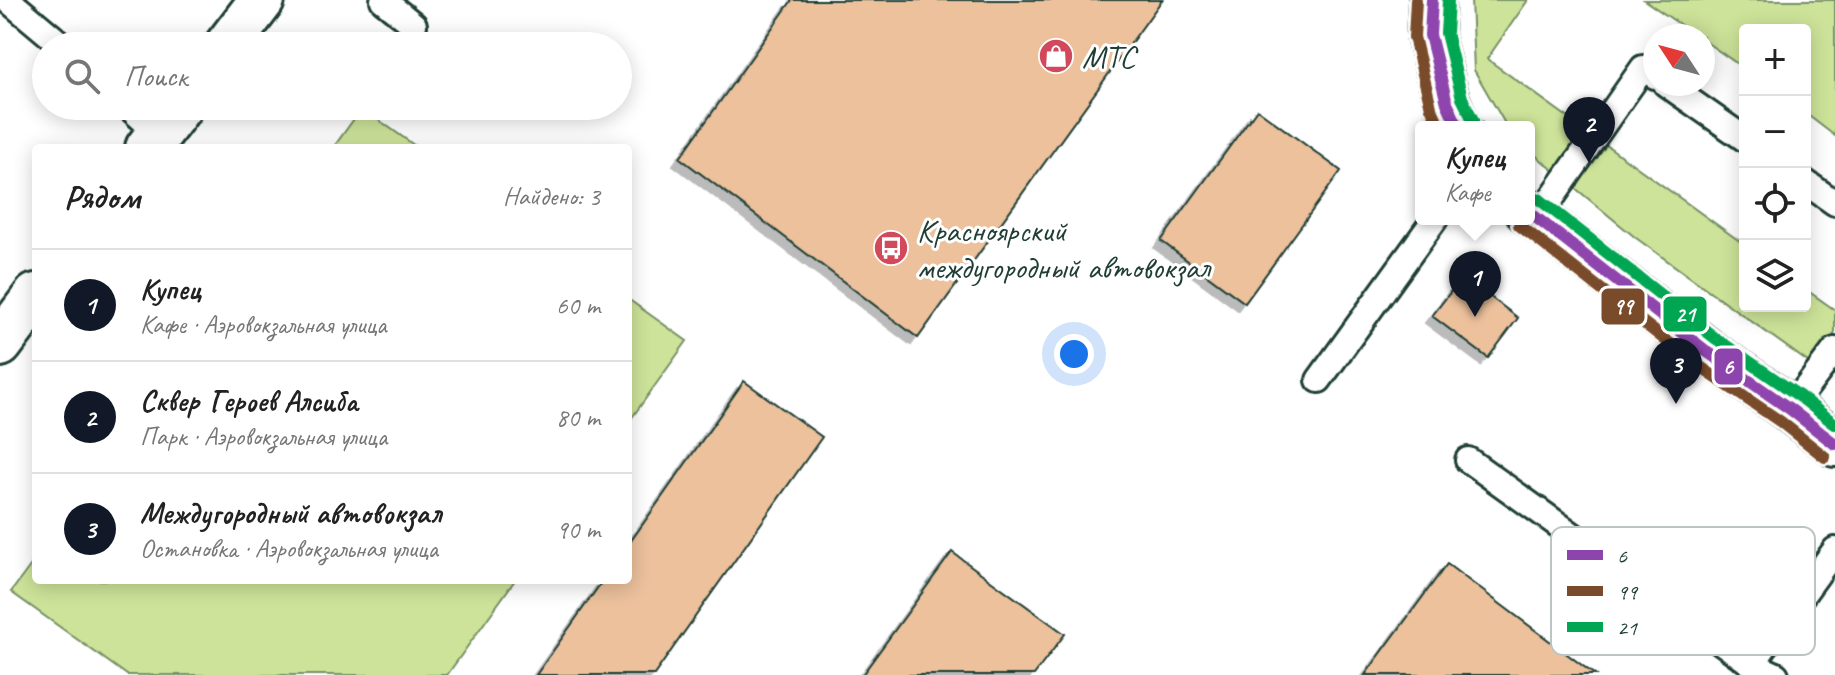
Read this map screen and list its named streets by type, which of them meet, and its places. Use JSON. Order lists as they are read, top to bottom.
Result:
{
  "places": {
    "shop": ["МТС"],
    "bus stop": ["Красноярский междугородный автовокзал"]
  },
  "lines": ["transit line 6", "transit line 99", "transit line 21"],
  "legend": ["6", "99", "21"],
  "north": "top left",
  "page": {
    "map_buttons": ["+", "−"],
    "search": "Поиск",
    "pins": ["2", "1", "3"],
    "popup": ["Купец", "Кафе"],
    "heading": ["Рядом", "Найдено: 3"],
    "list": [
      {
        "mark": "1",
        "name": "Купец",
        "note": "Кафе · Аэровокзальная улица",
        "value": "60 m"
      },
      {
        "mark": "2",
        "name": "Сквер Героев Алсиба",
        "note": "Парк · Аэровокзальная улица",
        "value": "80 m"
      },
      {
        "mark": "3",
        "name": "Междугородный автовокзал",
        "note": "Остановка · Аэровокзальная улица",
        "value": "90 m"
      }
    ]
  }
}
